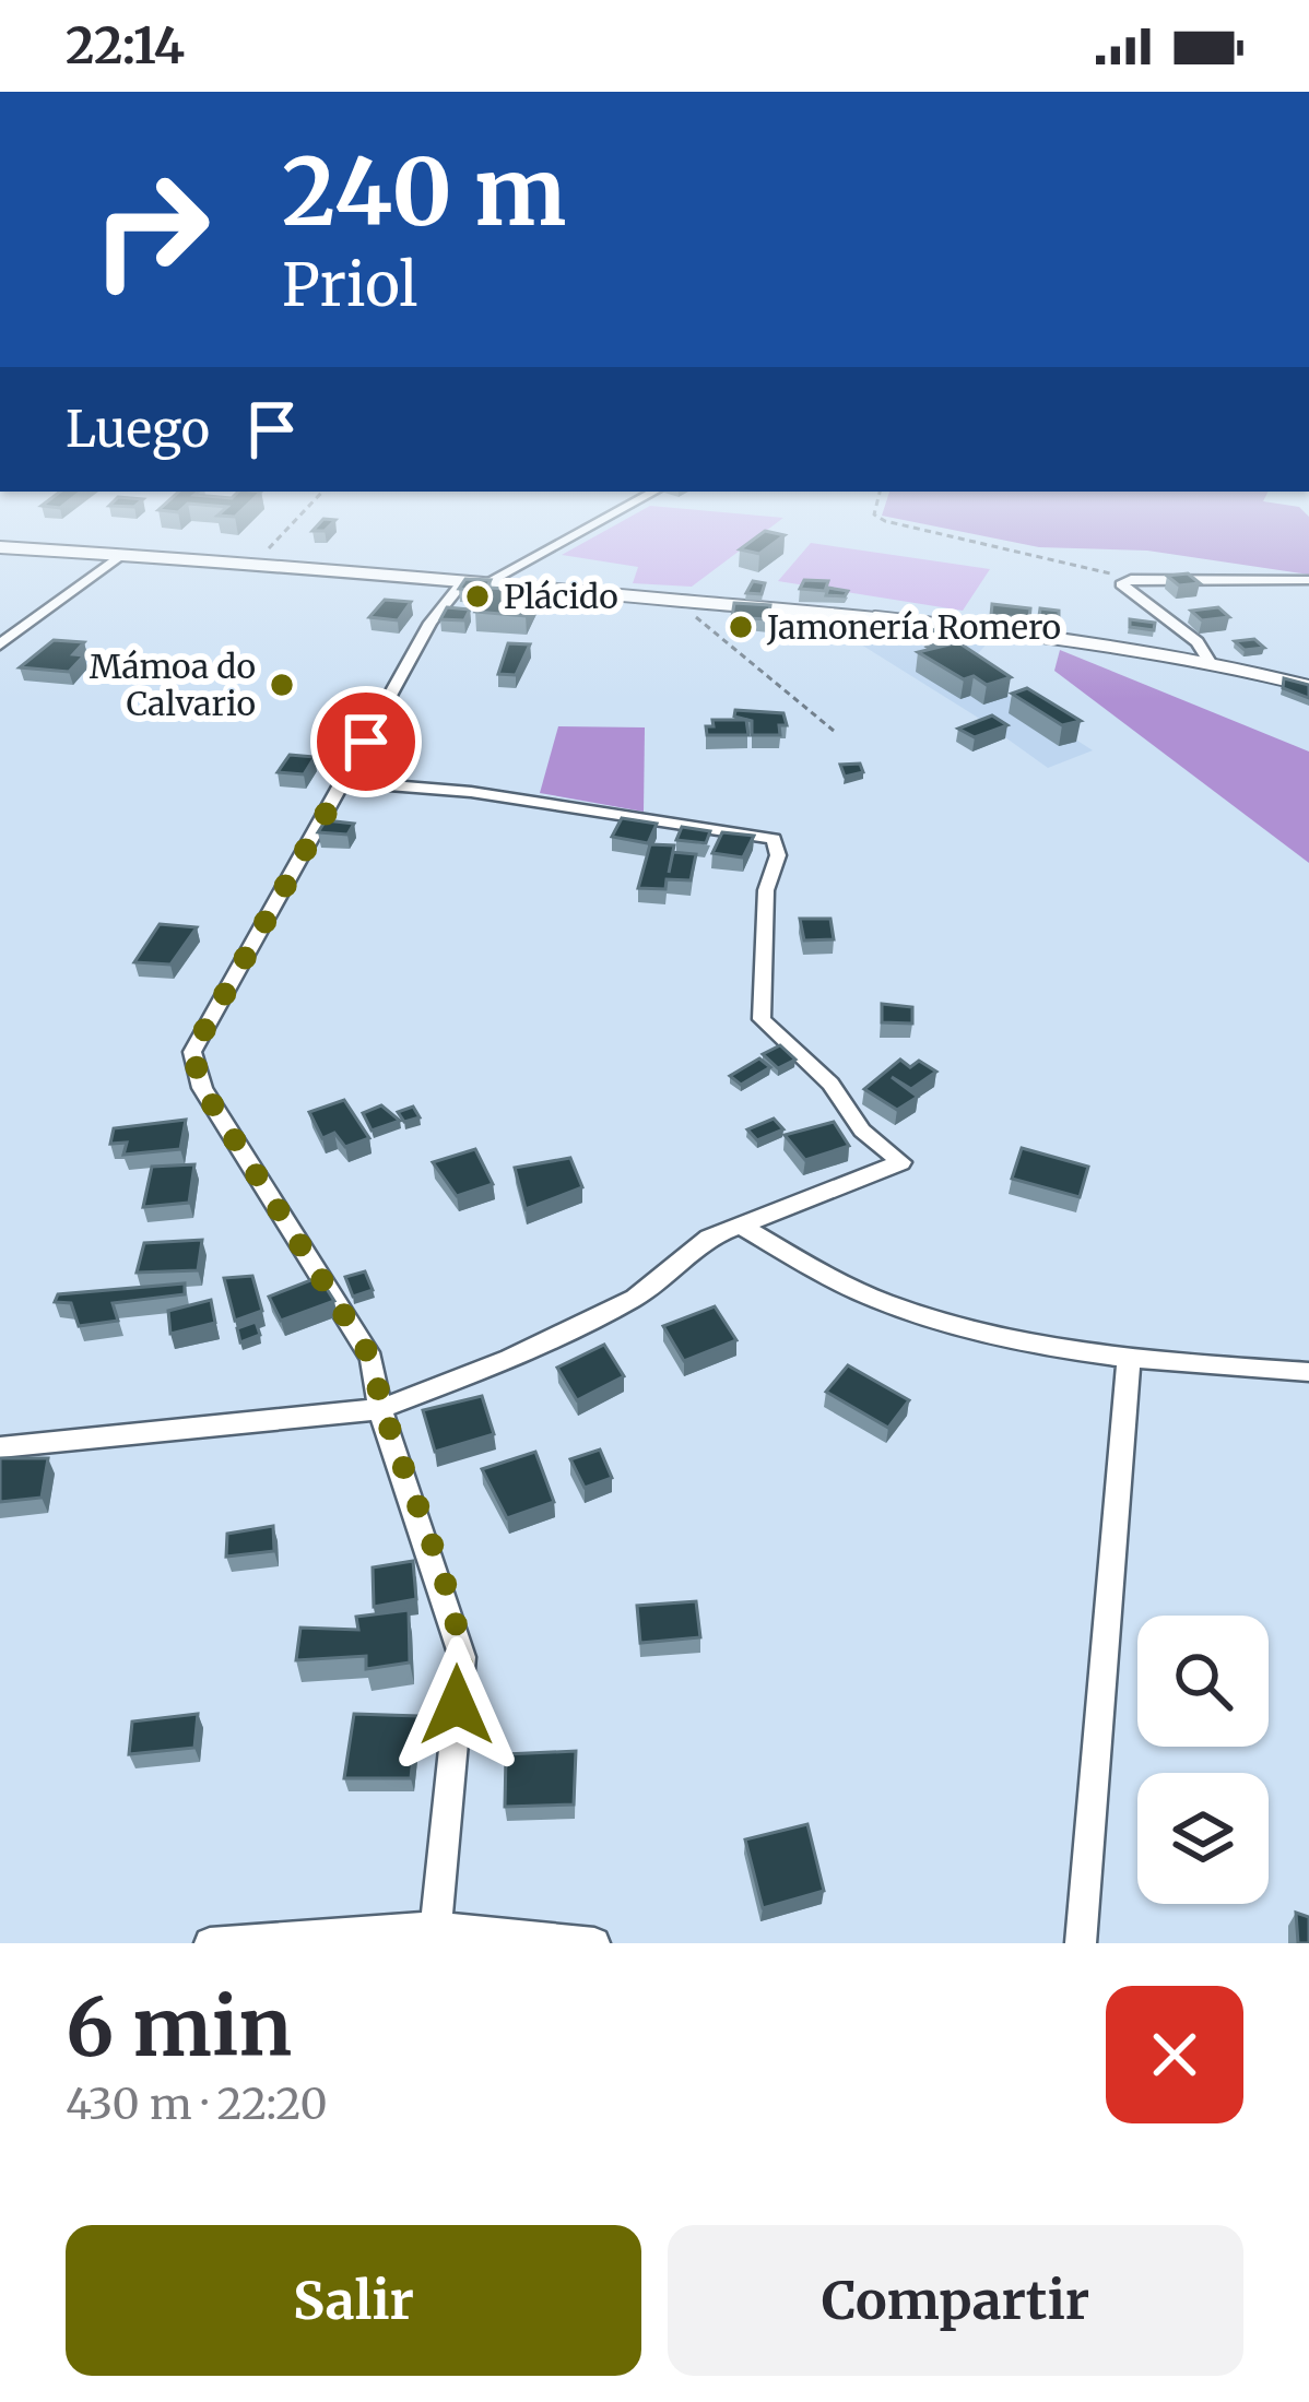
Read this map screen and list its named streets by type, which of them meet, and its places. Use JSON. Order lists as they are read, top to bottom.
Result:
{
  "places": ["Plácido", "Jamonería Romero", "Mámoa do Calvario"],
  "page": {
    "status": "22:14",
    "turn": ["240 m", "Priol"],
    "then": "Luego",
    "heading": ["6 min", "430 m · 22:20"],
    "buttons": ["Salir", "Compartir"]
  }
}
